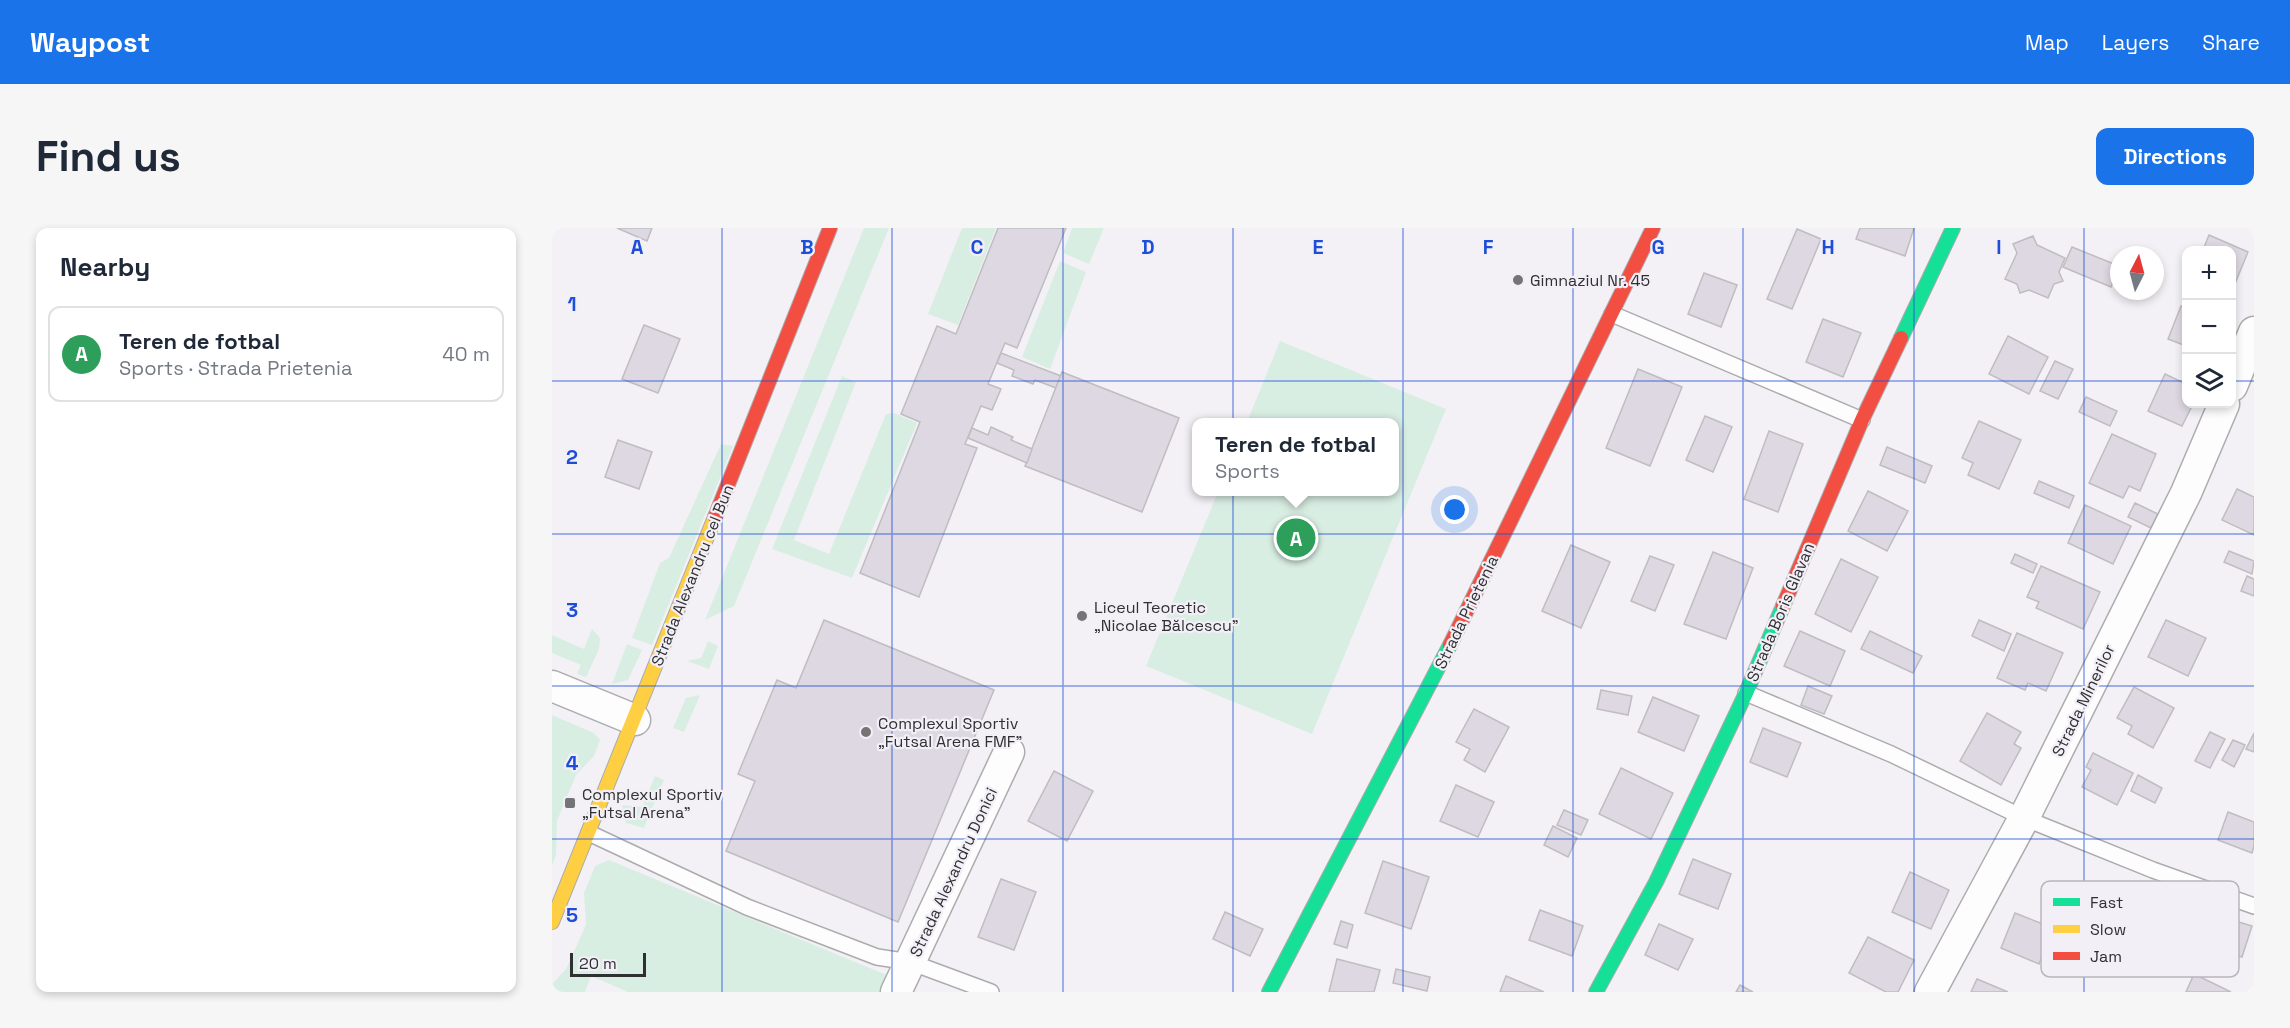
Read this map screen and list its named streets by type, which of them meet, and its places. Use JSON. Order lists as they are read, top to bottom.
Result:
{
  "streets": {
    "street": [
      "Strada Alexandru cel Bun",
      "Strada Prietenia",
      "Strada Boris Glavan",
      "Strada Minerilor",
      "Strada Alexandru Donici"
    ]
  },
  "places": {
    "other": ["Gimnaziul Nr. 45", "Liceul Teoretic „Nicolae Bălcescu”", "Complexul Sportiv „Futsal Arena FMF”"],
    "transit": ["Complexul Sportiv „Futsal Arena”"]
  },
  "legend": ["Fast", "Slow", "Jam"],
  "scale_bar": "20 m",
  "north": "top",
  "page": {
    "header": "Waypost",
    "nav": ["Map", "Layers", "Share"],
    "buttons": "Directions",
    "title": "Find us",
    "heading": "Nearby",
    "map_buttons": ["+", "−"],
    "list": [
      {
        "mark": "A",
        "name": "Teren de fotbal",
        "note": "Sports · Strada Prietenia",
        "value": "40 m"
      }
    ],
    "popup": ["Teren de fotbal", "Sports"],
    "pins": "A",
    "scale": "20 m"
  },
  "grid": {
    "columns": [
      "A",
      "B",
      "C",
      "D",
      "E",
      "F",
      "G",
      "H",
      "I"
    ],
    "rows": [
      "1",
      "2",
      "3",
      "4",
      "5"
    ]
  }
}
